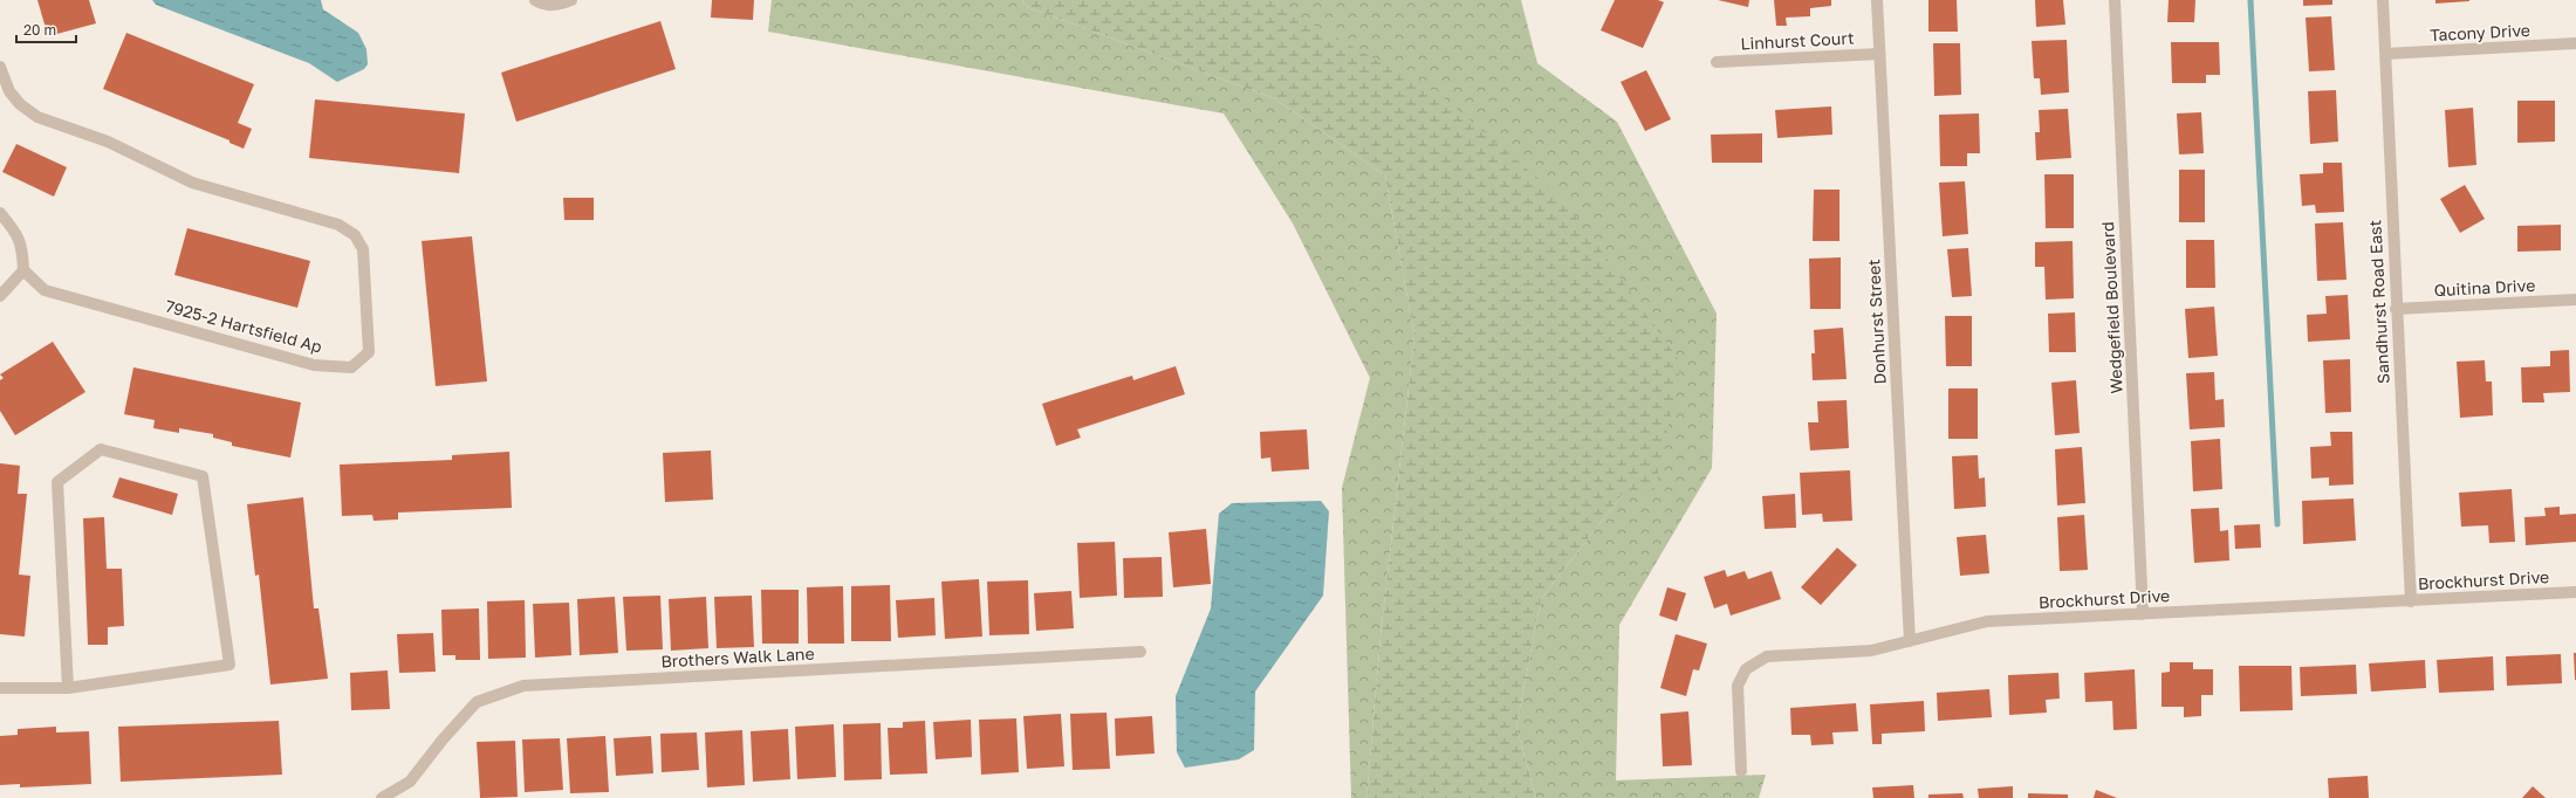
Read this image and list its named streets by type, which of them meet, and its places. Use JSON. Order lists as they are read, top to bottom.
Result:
{
  "streets": {
    "street": [
      "Tacony Drive",
      "Linhurst Court",
      "Quitina Drive",
      "Sandhurst Road East",
      "Wedgefield Boulevard",
      "Donhurst Street",
      "7925-2 Hartsfield Ap",
      "Brockhurst Drive",
      "Brothers Walk Lane"
    ]
  },
  "crossings": [
    ["Tacony Drive", "Sandhurst Road East"],
    ["Linhurst Court", "Donhurst Street"],
    ["Quitina Drive", "Sandhurst Road East"],
    ["Sandhurst Road East", "Brockhurst Drive"],
    ["Wedgefield Boulevard", "Brockhurst Drive"],
    ["Donhurst Street", "Brockhurst Drive"]
  ],
  "scale_bar": "20 m"
}
